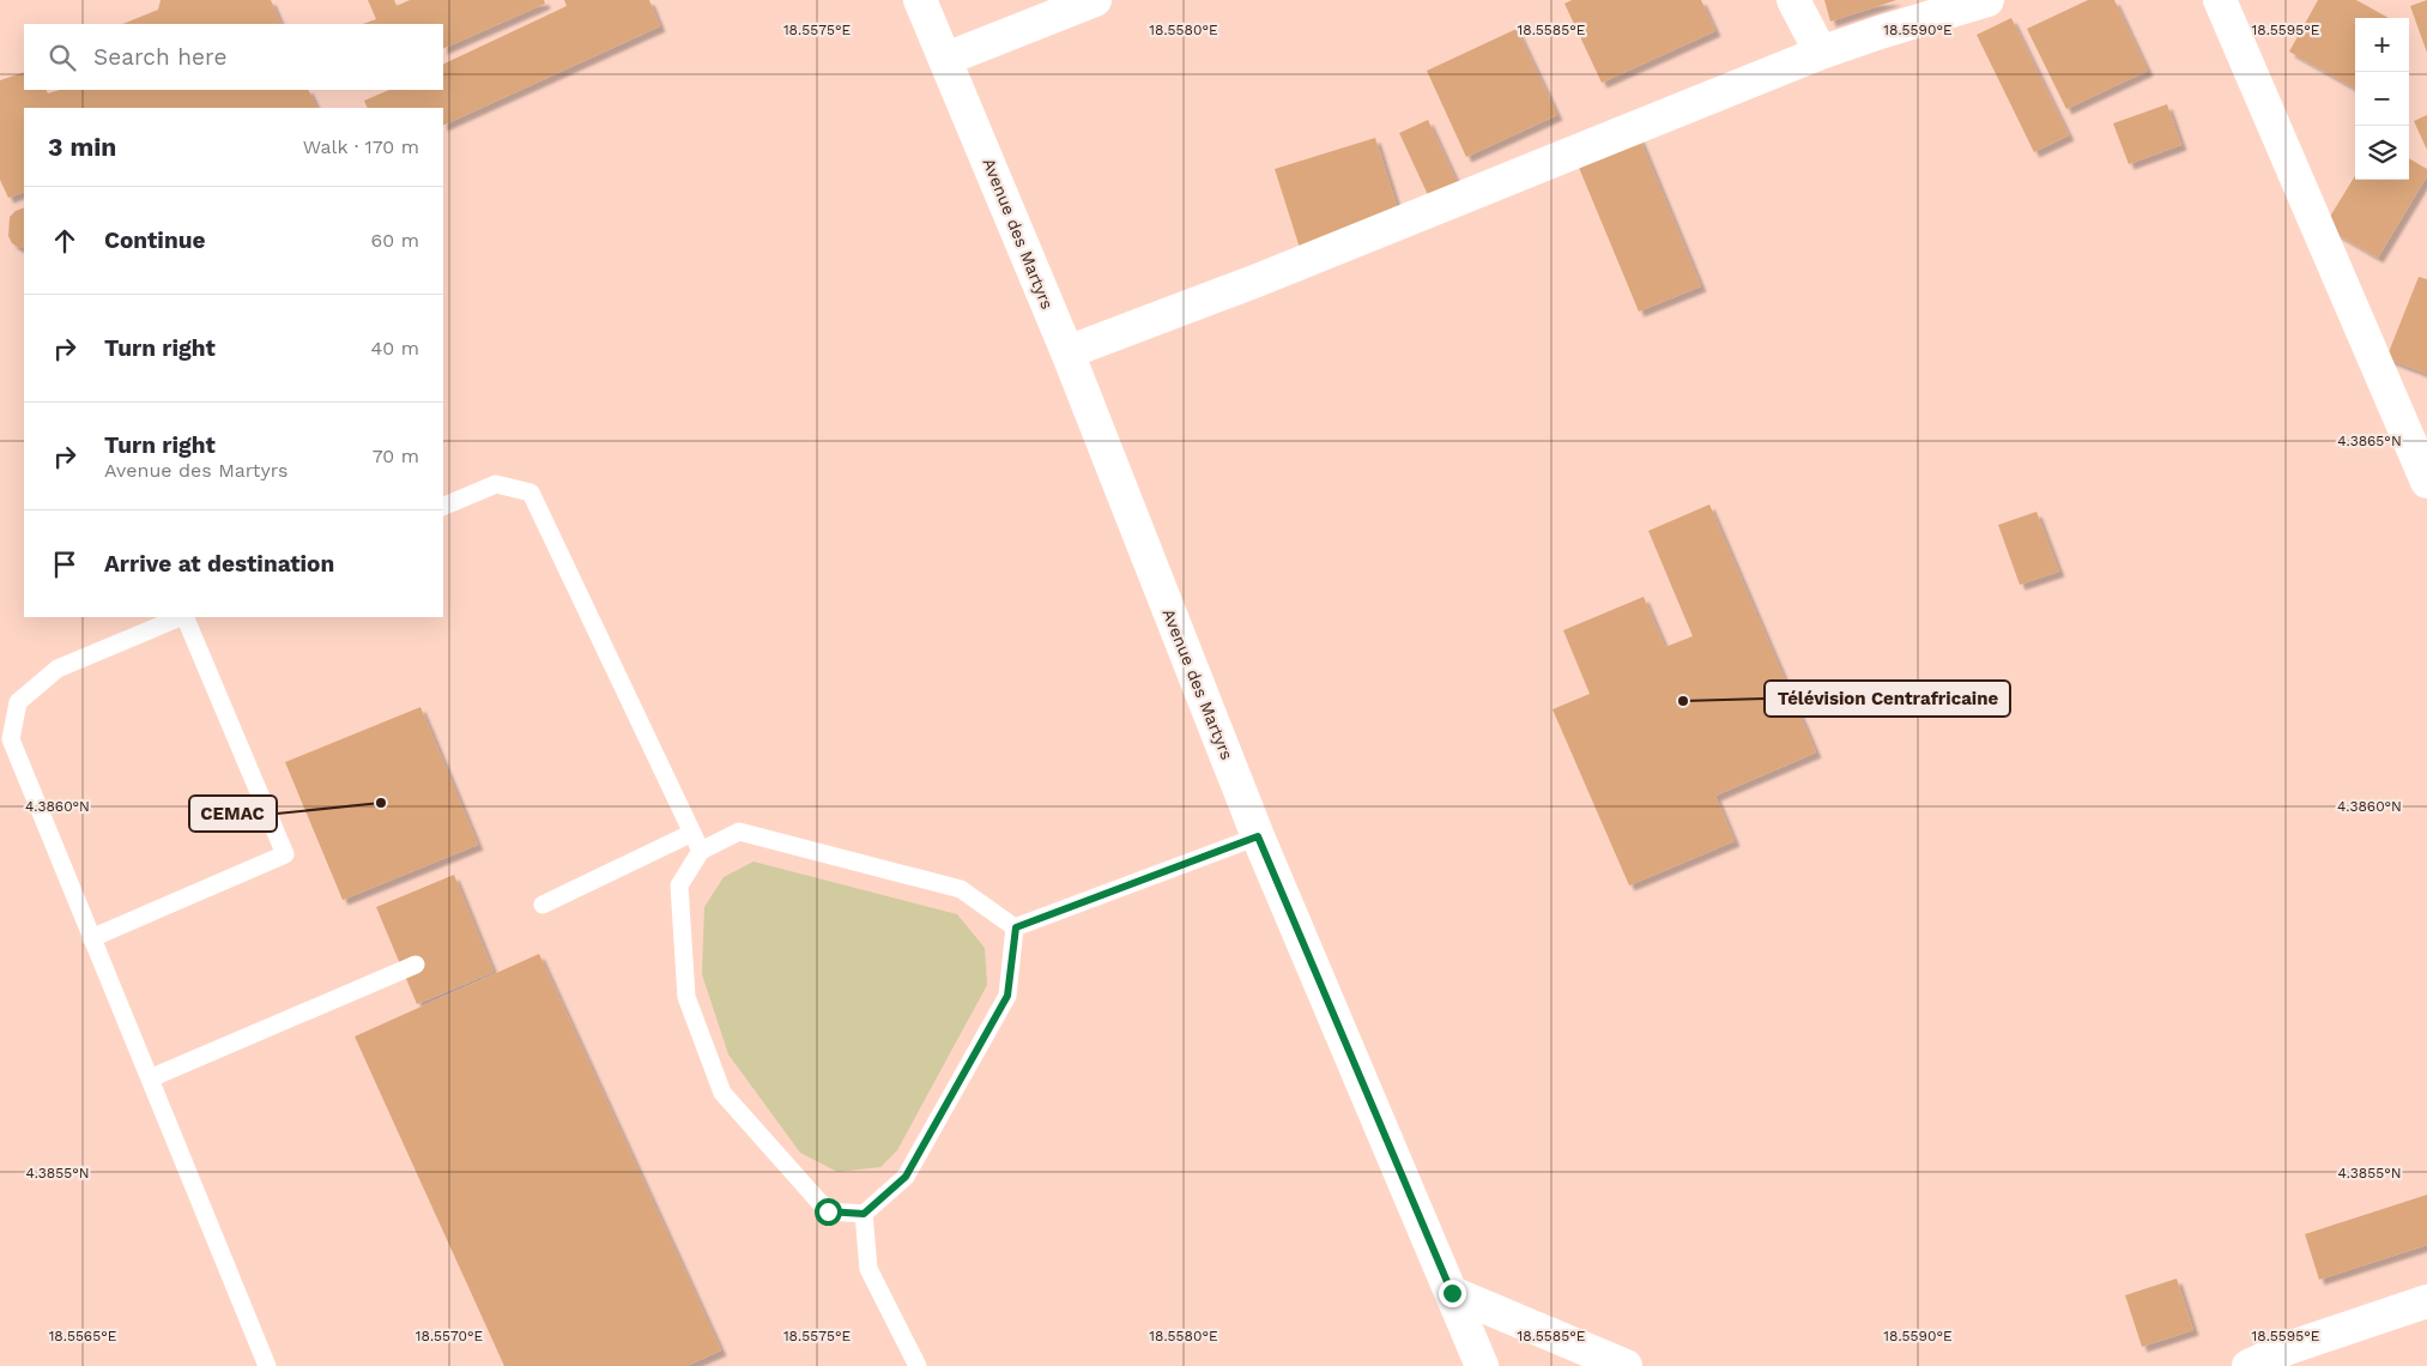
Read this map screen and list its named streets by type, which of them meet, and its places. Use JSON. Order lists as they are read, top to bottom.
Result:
{
  "streets": {
    "street": ["Avenue des Martyrs"]
  },
  "places": ["Télévision Centrafricaine", "CEMAC"],
  "page": {
    "map_buttons": ["+", "−"],
    "search": "Search here",
    "heading": ["3 min", "Walk · 170 m"],
    "list": [
      ["Continue", "60 m"],
      ["Turn right", "40 m"],
      ["Turn right", "Avenue des Martyrs", "70 m"],
      "Arrive at destination"
    ]
  },
  "coordinates": [
    "18.5575°E",
    "18.5580°E",
    "18.5585°E",
    "18.5590°E",
    "18.5595°E",
    "4.3865°N",
    "4.3860°N",
    "4.3855°N",
    "18.5565°E",
    "18.5570°E"
  ]
}
